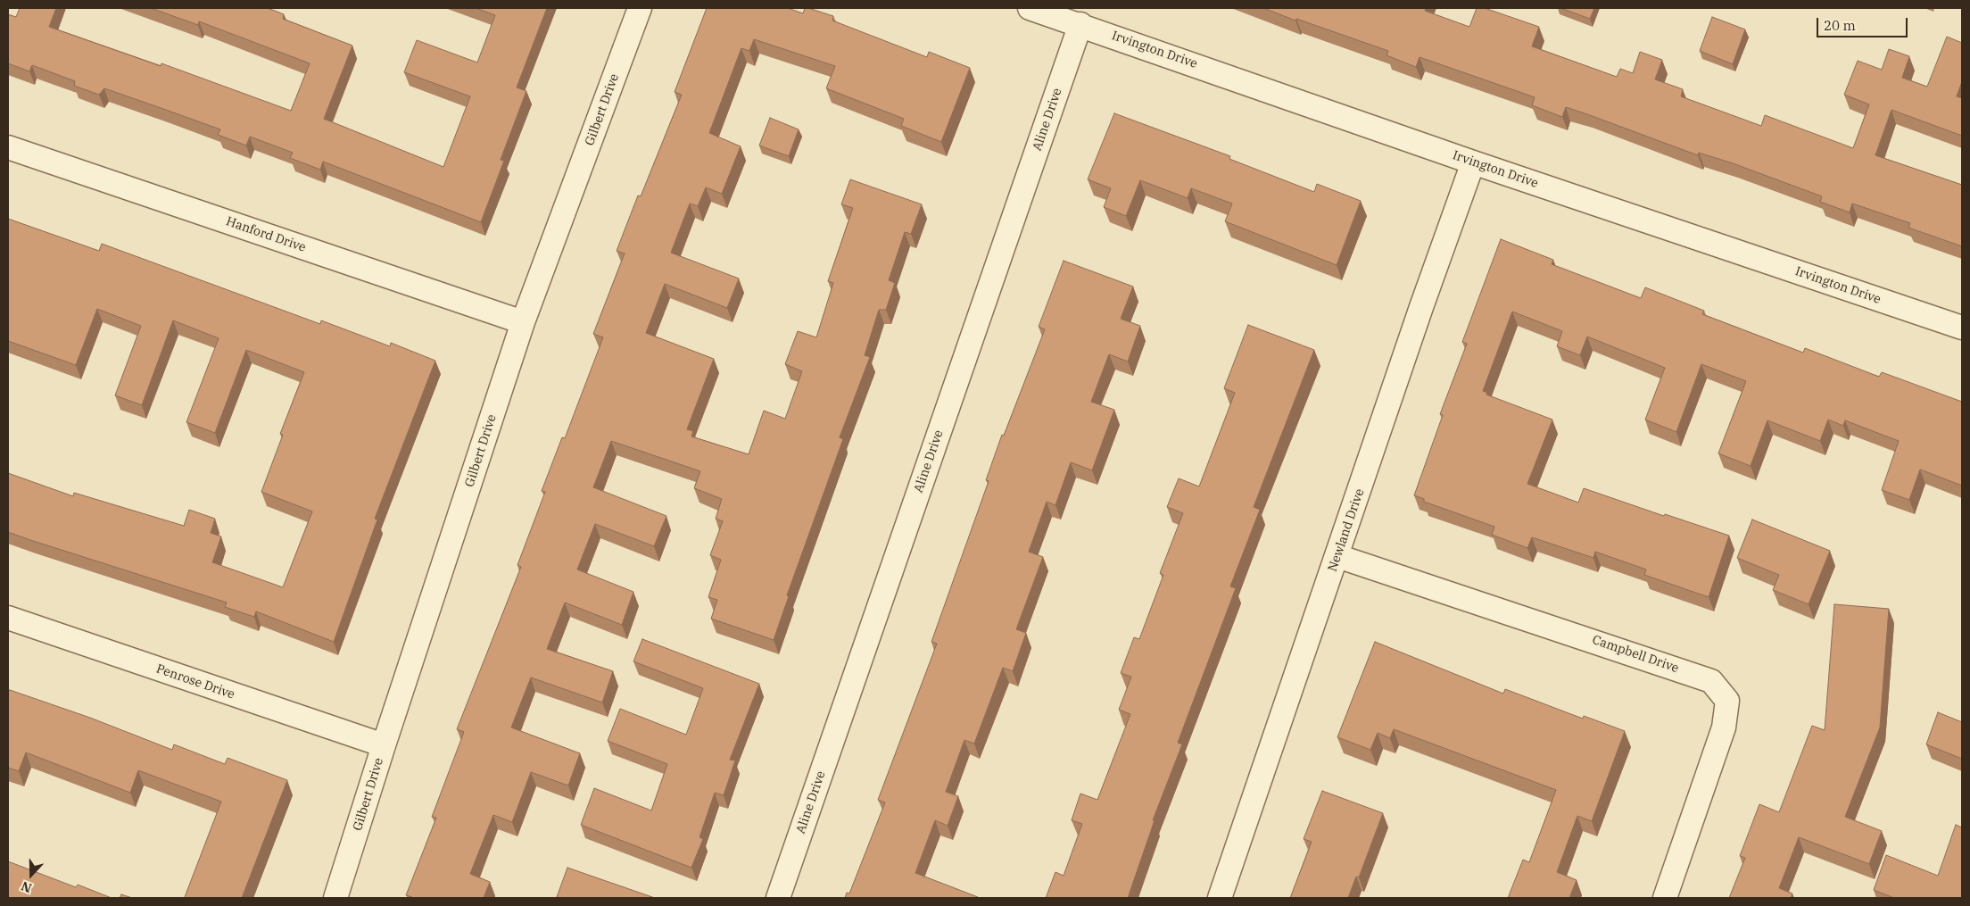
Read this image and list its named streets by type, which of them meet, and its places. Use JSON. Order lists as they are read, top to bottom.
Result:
{
  "streets": {
    "street": [
      "Irvington Drive",
      "Gilbert Drive",
      "Aline Drive",
      "Hanford Drive",
      "Newland Drive",
      "Campbell Drive",
      "Penrose Drive"
    ]
  },
  "crossings": [
    ["Irvington Drive", "Aline Drive"],
    ["Irvington Drive", "Newland Drive"],
    ["Gilbert Drive", "Hanford Drive"],
    ["Gilbert Drive", "Penrose Drive"],
    ["Newland Drive", "Campbell Drive"]
  ],
  "scale_bar": "20 m",
  "north": "bottom"
}
